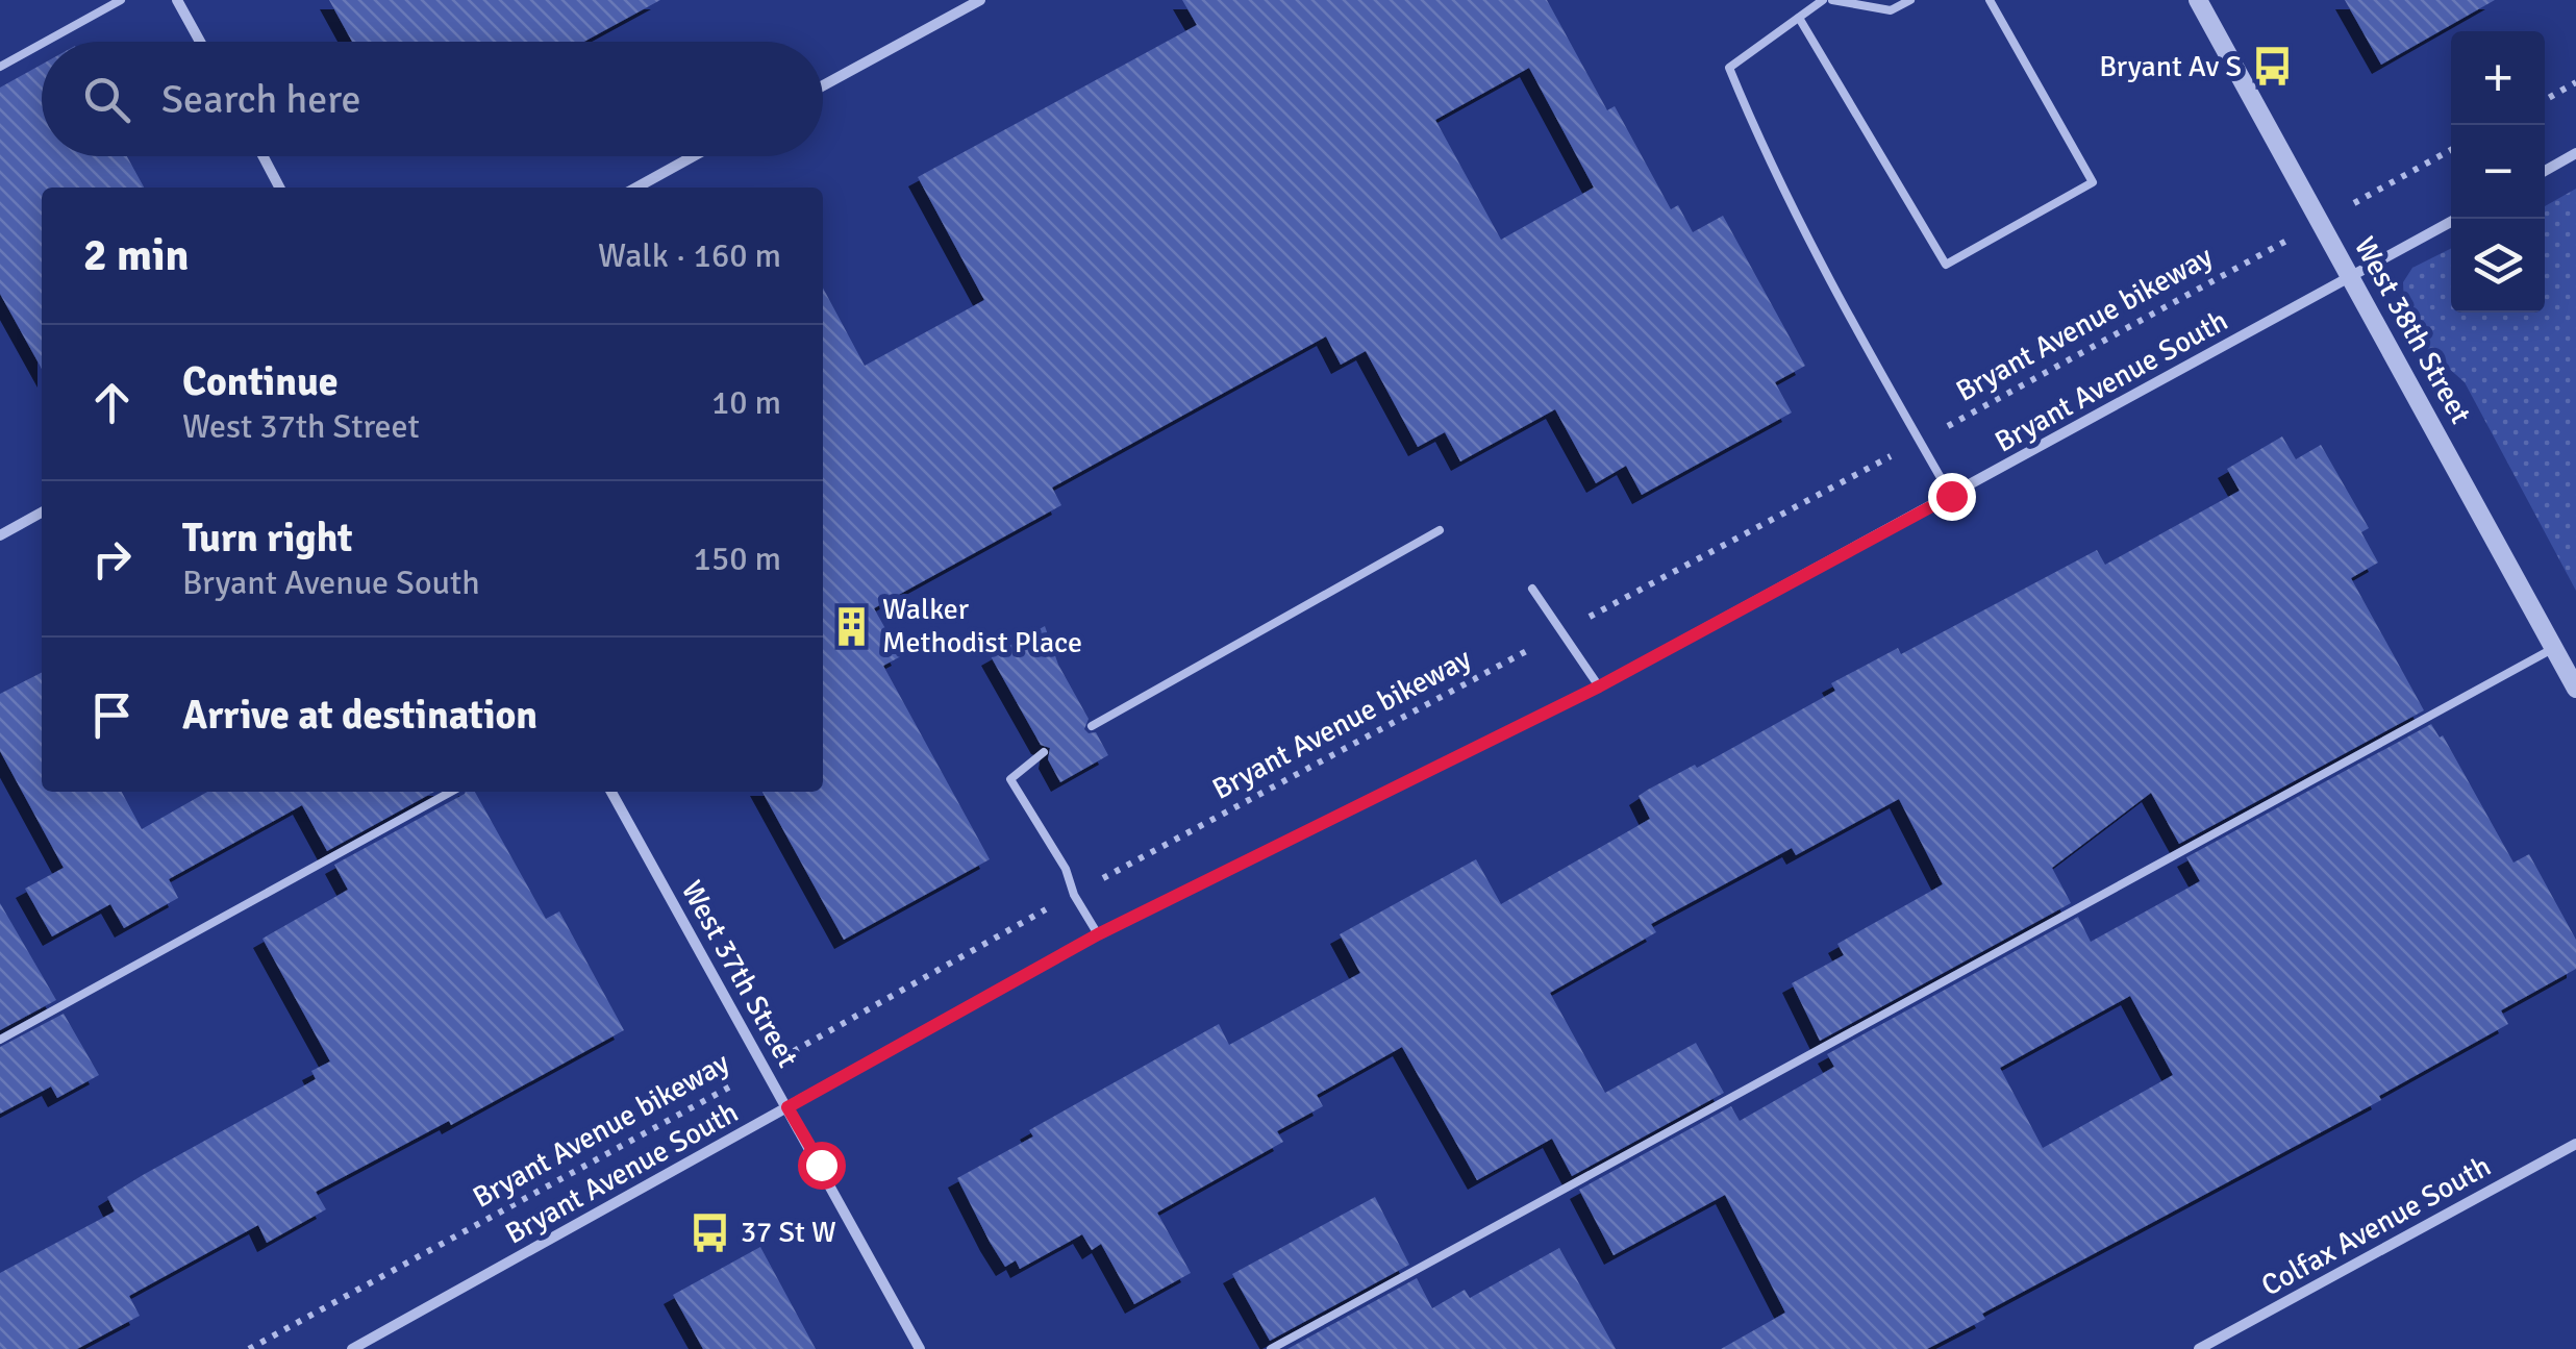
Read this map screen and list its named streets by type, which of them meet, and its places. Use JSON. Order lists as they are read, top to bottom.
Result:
{
  "streets": {
    "street": [
      "West 38th Street",
      "Bryant Avenue South",
      "West 37th Street",
      "Colfax Avenue South"
    ],
    "path": ["Bryant Avenue bikeway"]
  },
  "crossings": [
    ["Bryant Avenue bikeway", "West 38th Street"],
    ["Bryant Avenue bikeway", "West 37th Street"],
    ["West 38th Street", "Bryant Avenue South"],
    ["Bryant Avenue South", "West 37th Street"]
  ],
  "places": {
    "bus stop": ["Bryant Av S", "37 St W"],
    "building": ["Walker Methodist Place"]
  },
  "page": {
    "map_buttons": ["+", "−"],
    "search": "Search here",
    "heading": ["2 min", "Walk · 160 m"],
    "list": [
      ["Continue", "West 37th Street", "10 m"],
      ["Turn right", "Bryant Avenue South", "150 m"],
      "Arrive at destination"
    ]
  }
}
